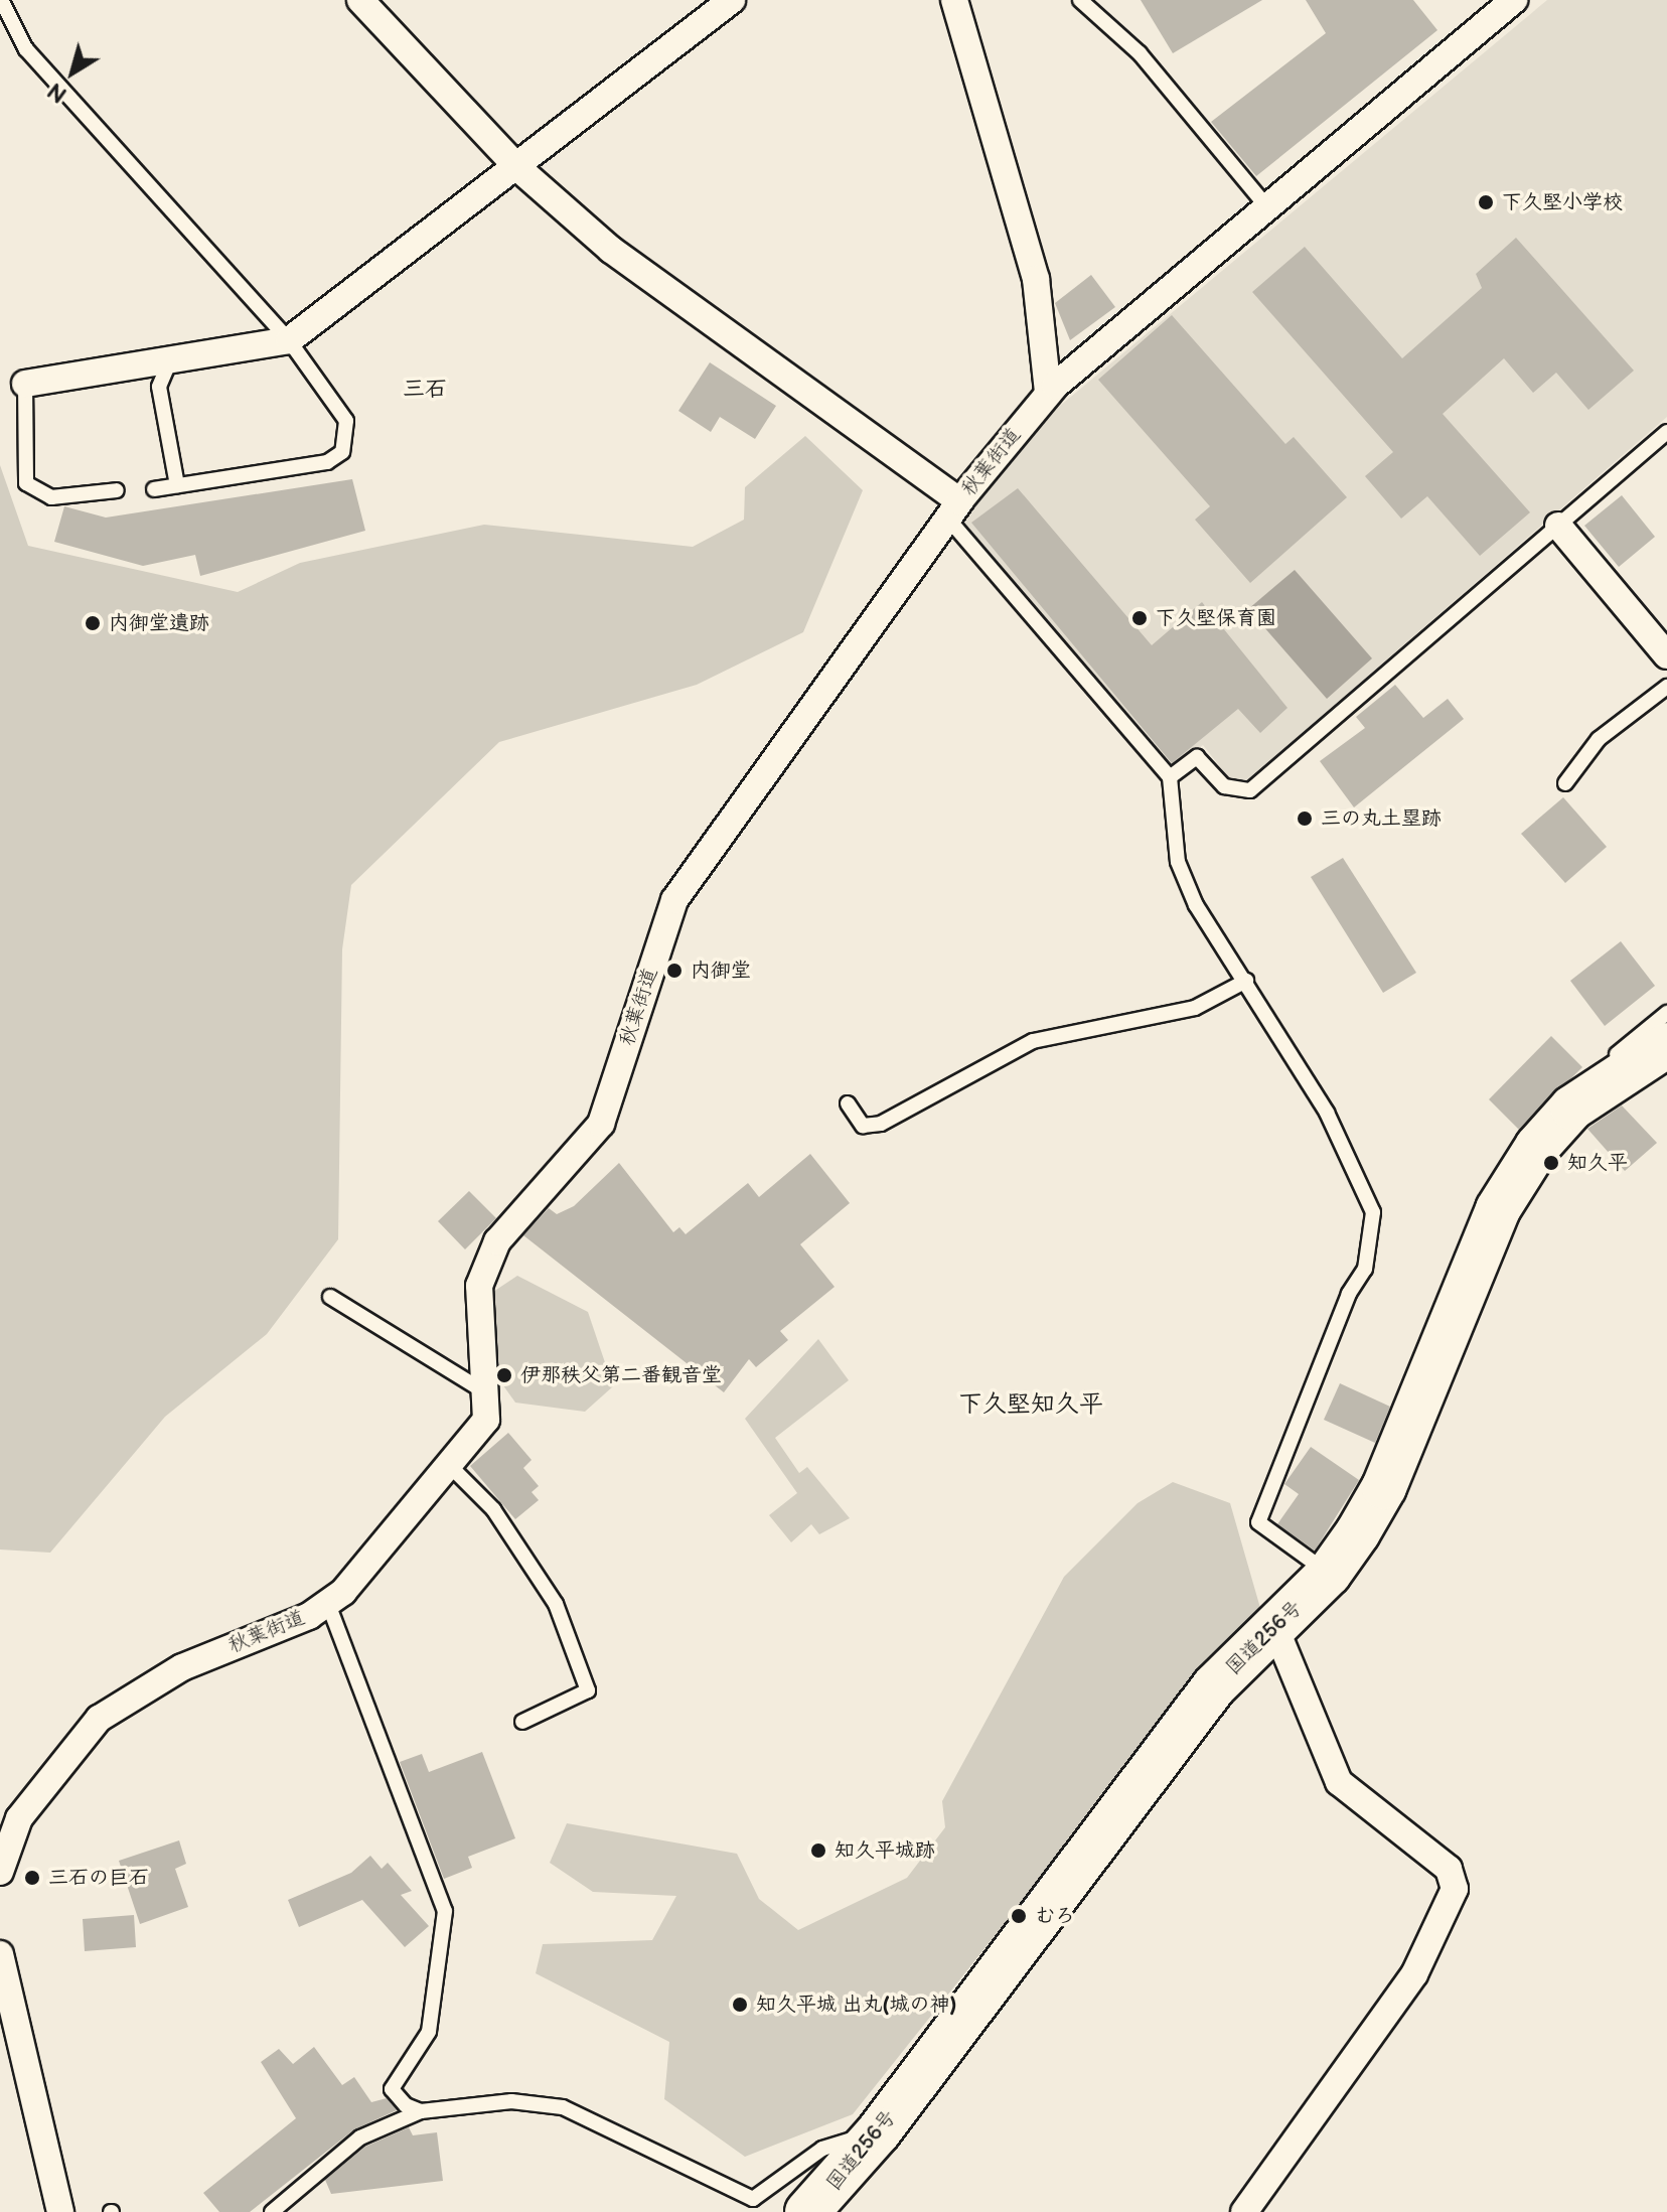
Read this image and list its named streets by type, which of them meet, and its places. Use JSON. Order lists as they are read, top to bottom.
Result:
{
  "streets": {
    "highway": ["国道256号"],
    "street": ["秋葉街道"]
  },
  "districts": ["三石", "下久堅知久平"],
  "places": [
    "下久堅小学校",
    "下久堅保育園",
    "内御堂遺跡",
    "三の丸土塁跡",
    "内御堂",
    "知久平",
    "伊那秩父第二番観音堂",
    "知久平城跡",
    "三石の巨石",
    "むろ",
    "知久平城 出丸(城の神)"
  ],
  "north": "bottom left"
}
